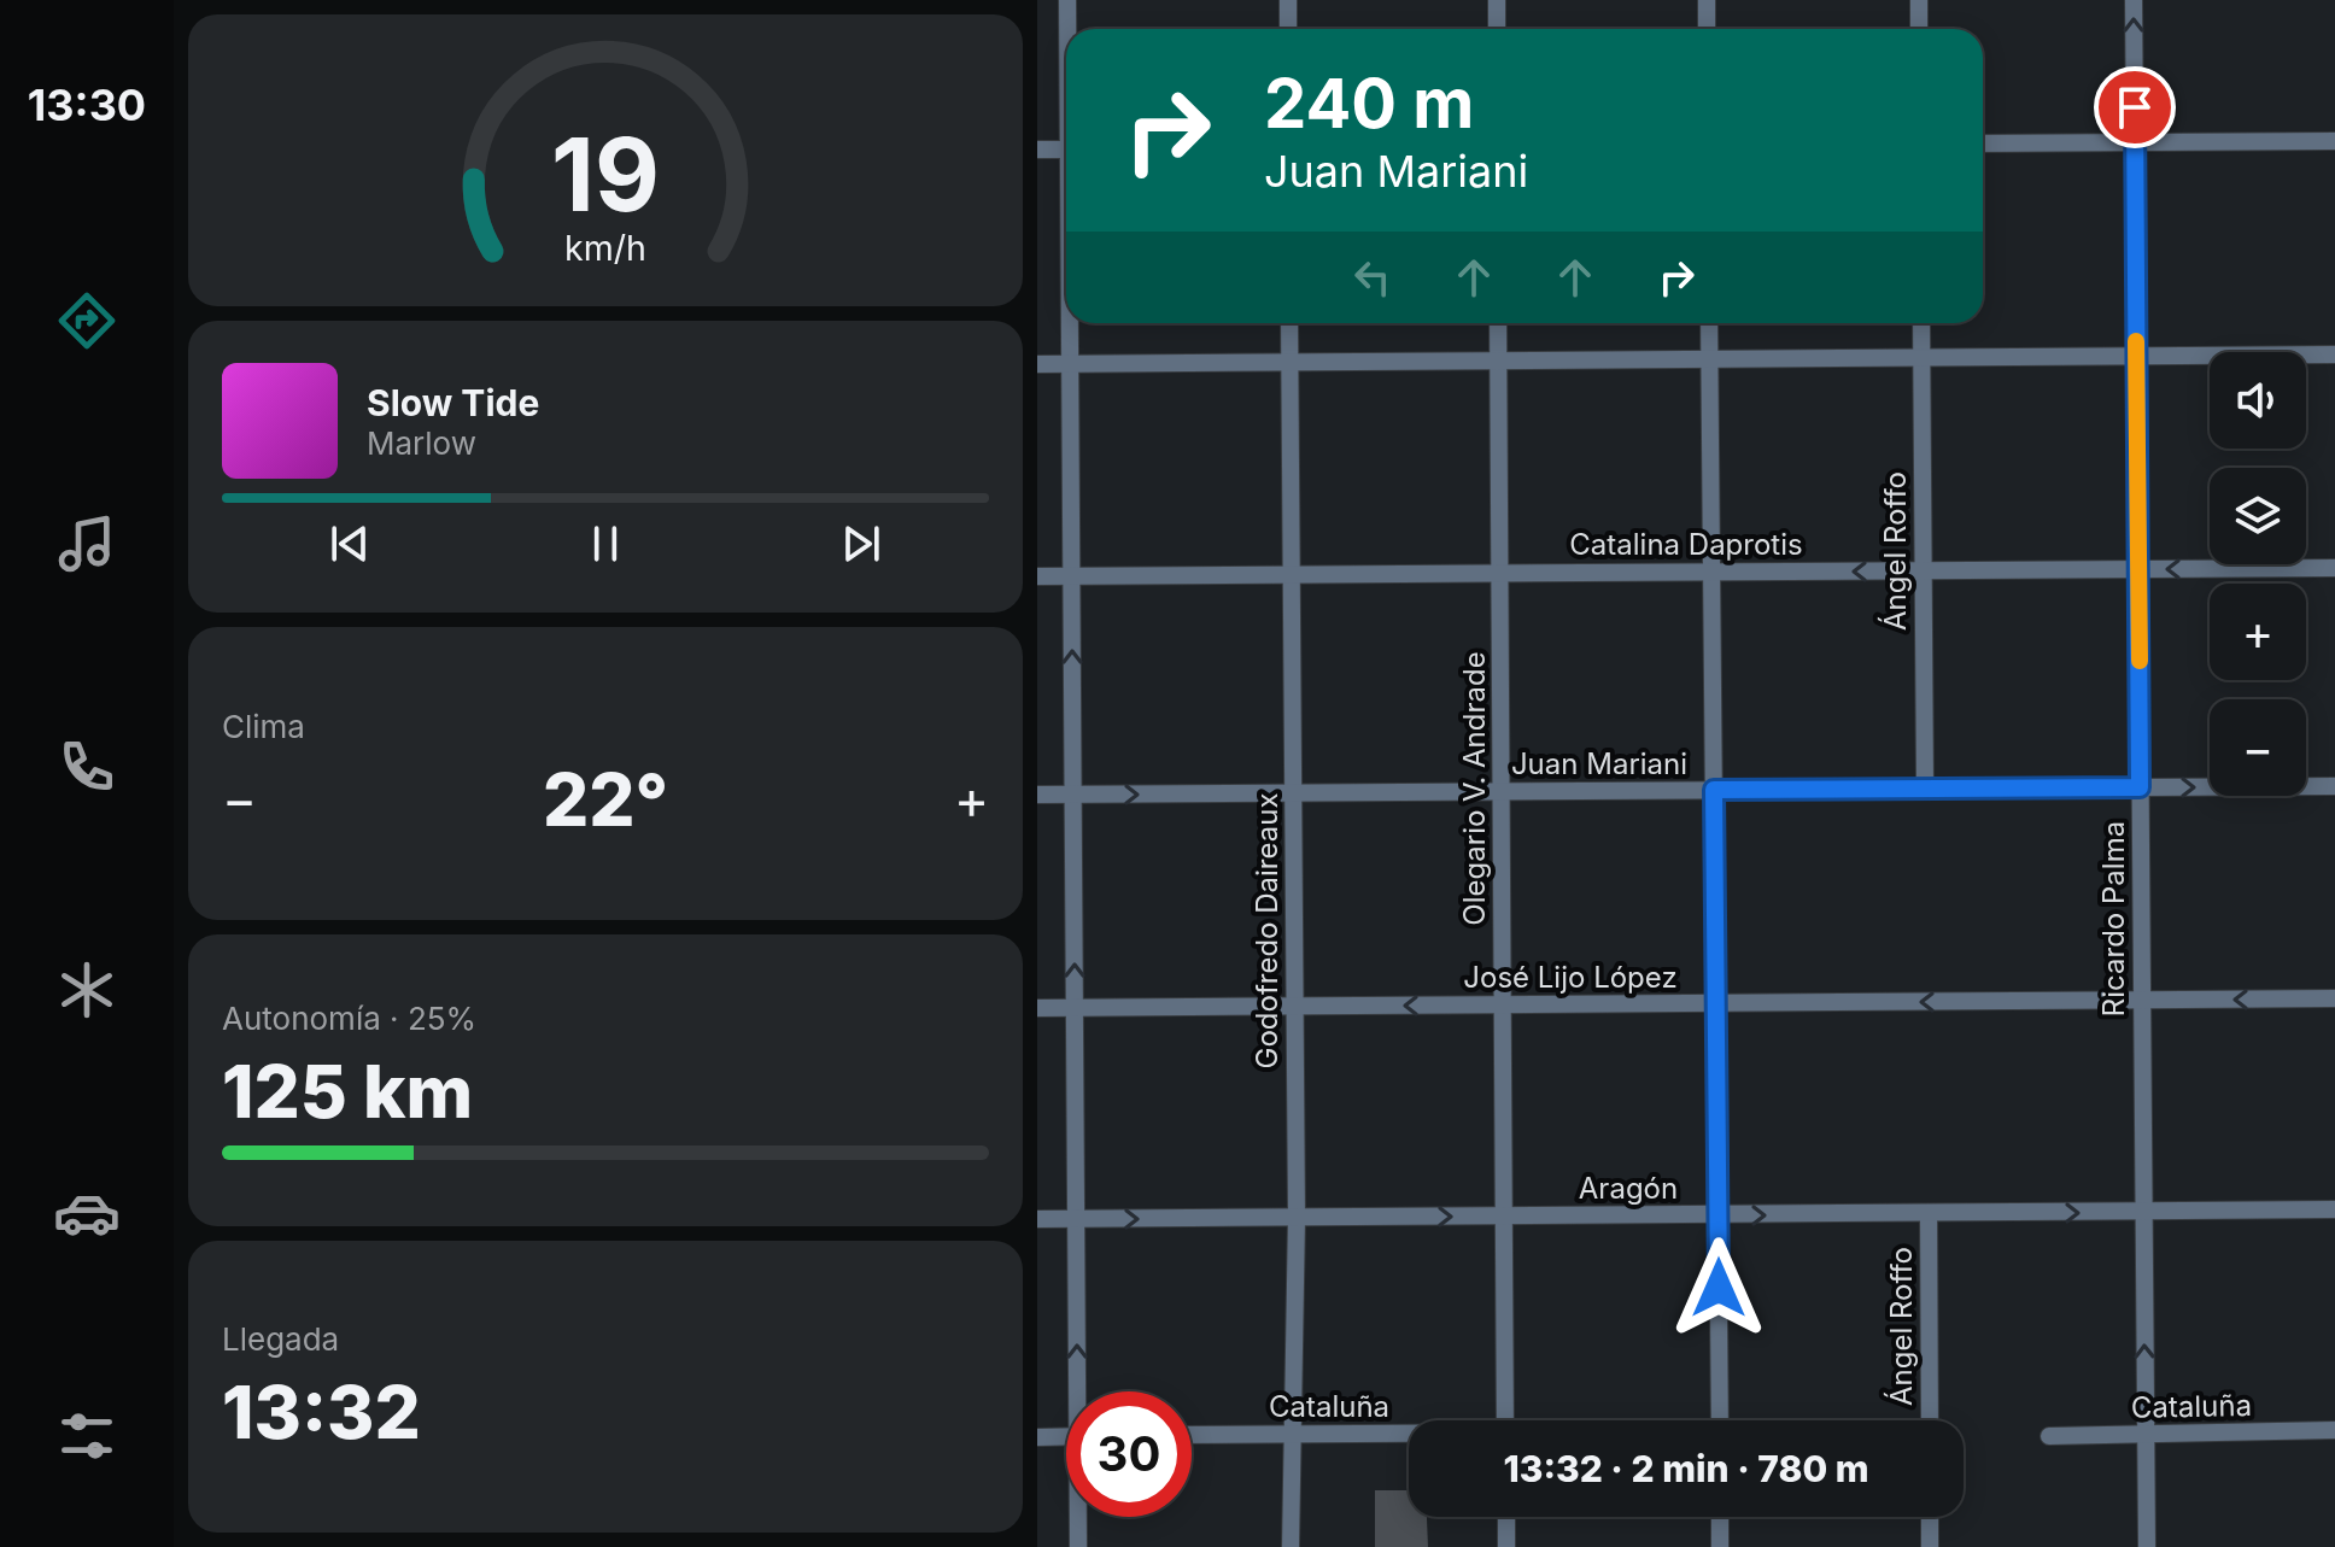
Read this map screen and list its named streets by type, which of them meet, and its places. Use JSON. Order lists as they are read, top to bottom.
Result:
{
  "streets": {
    "street": [
      "Catalina Daprotis",
      "Ángel Roffo",
      "Juan Mariani",
      "Olegario V. Andrade",
      "Ricardo Palma",
      "Godofredo Daireaux",
      "José Lijo López",
      "Aragón",
      "Cataluña"
    ]
  },
  "crossings": [
    ["Catalina Daprotis", "Ángel Roffo"],
    ["Catalina Daprotis", "Olegario V. Andrade"],
    ["Catalina Daprotis", "Ricardo Palma"],
    ["Catalina Daprotis", "Godofredo Daireaux"],
    ["Ángel Roffo", "Juan Mariani"],
    ["Ángel Roffo", "Aragón"],
    ["Juan Mariani", "Olegario V. Andrade"],
    ["Juan Mariani", "Ricardo Palma"],
    ["Juan Mariani", "Godofredo Daireaux"],
    ["Olegario V. Andrade", "José Lijo López"],
    ["Olegario V. Andrade", "Aragón"],
    ["Ricardo Palma", "José Lijo López"],
    ["Ricardo Palma", "Aragón"],
    ["Ricardo Palma", "Cataluña"],
    ["Godofredo Daireaux", "José Lijo López"],
    ["Godofredo Daireaux", "Aragón"],
    ["Godofredo Daireaux", "Cataluña"]
  ],
  "one_way": ["José Lijo López", "Aragón"],
  "page": {
    "tabs": "13:30",
    "turn": ["240 m", "Juan Mariani"],
    "map_buttons": ["+", "−"],
    "song": ["Slow Tide", "Marlow"],
    "tile": [
      "Clima",
      ["Autonomía · 25%", "125 km"],
      ["Llegada", "13:32"]
    ],
    "heat": ["−", "22°", "+"],
    "limit": "30",
    "trip": "13:32 · 2 min · 780 m",
    "gauge": ["19", "km/h"]
  }
}
